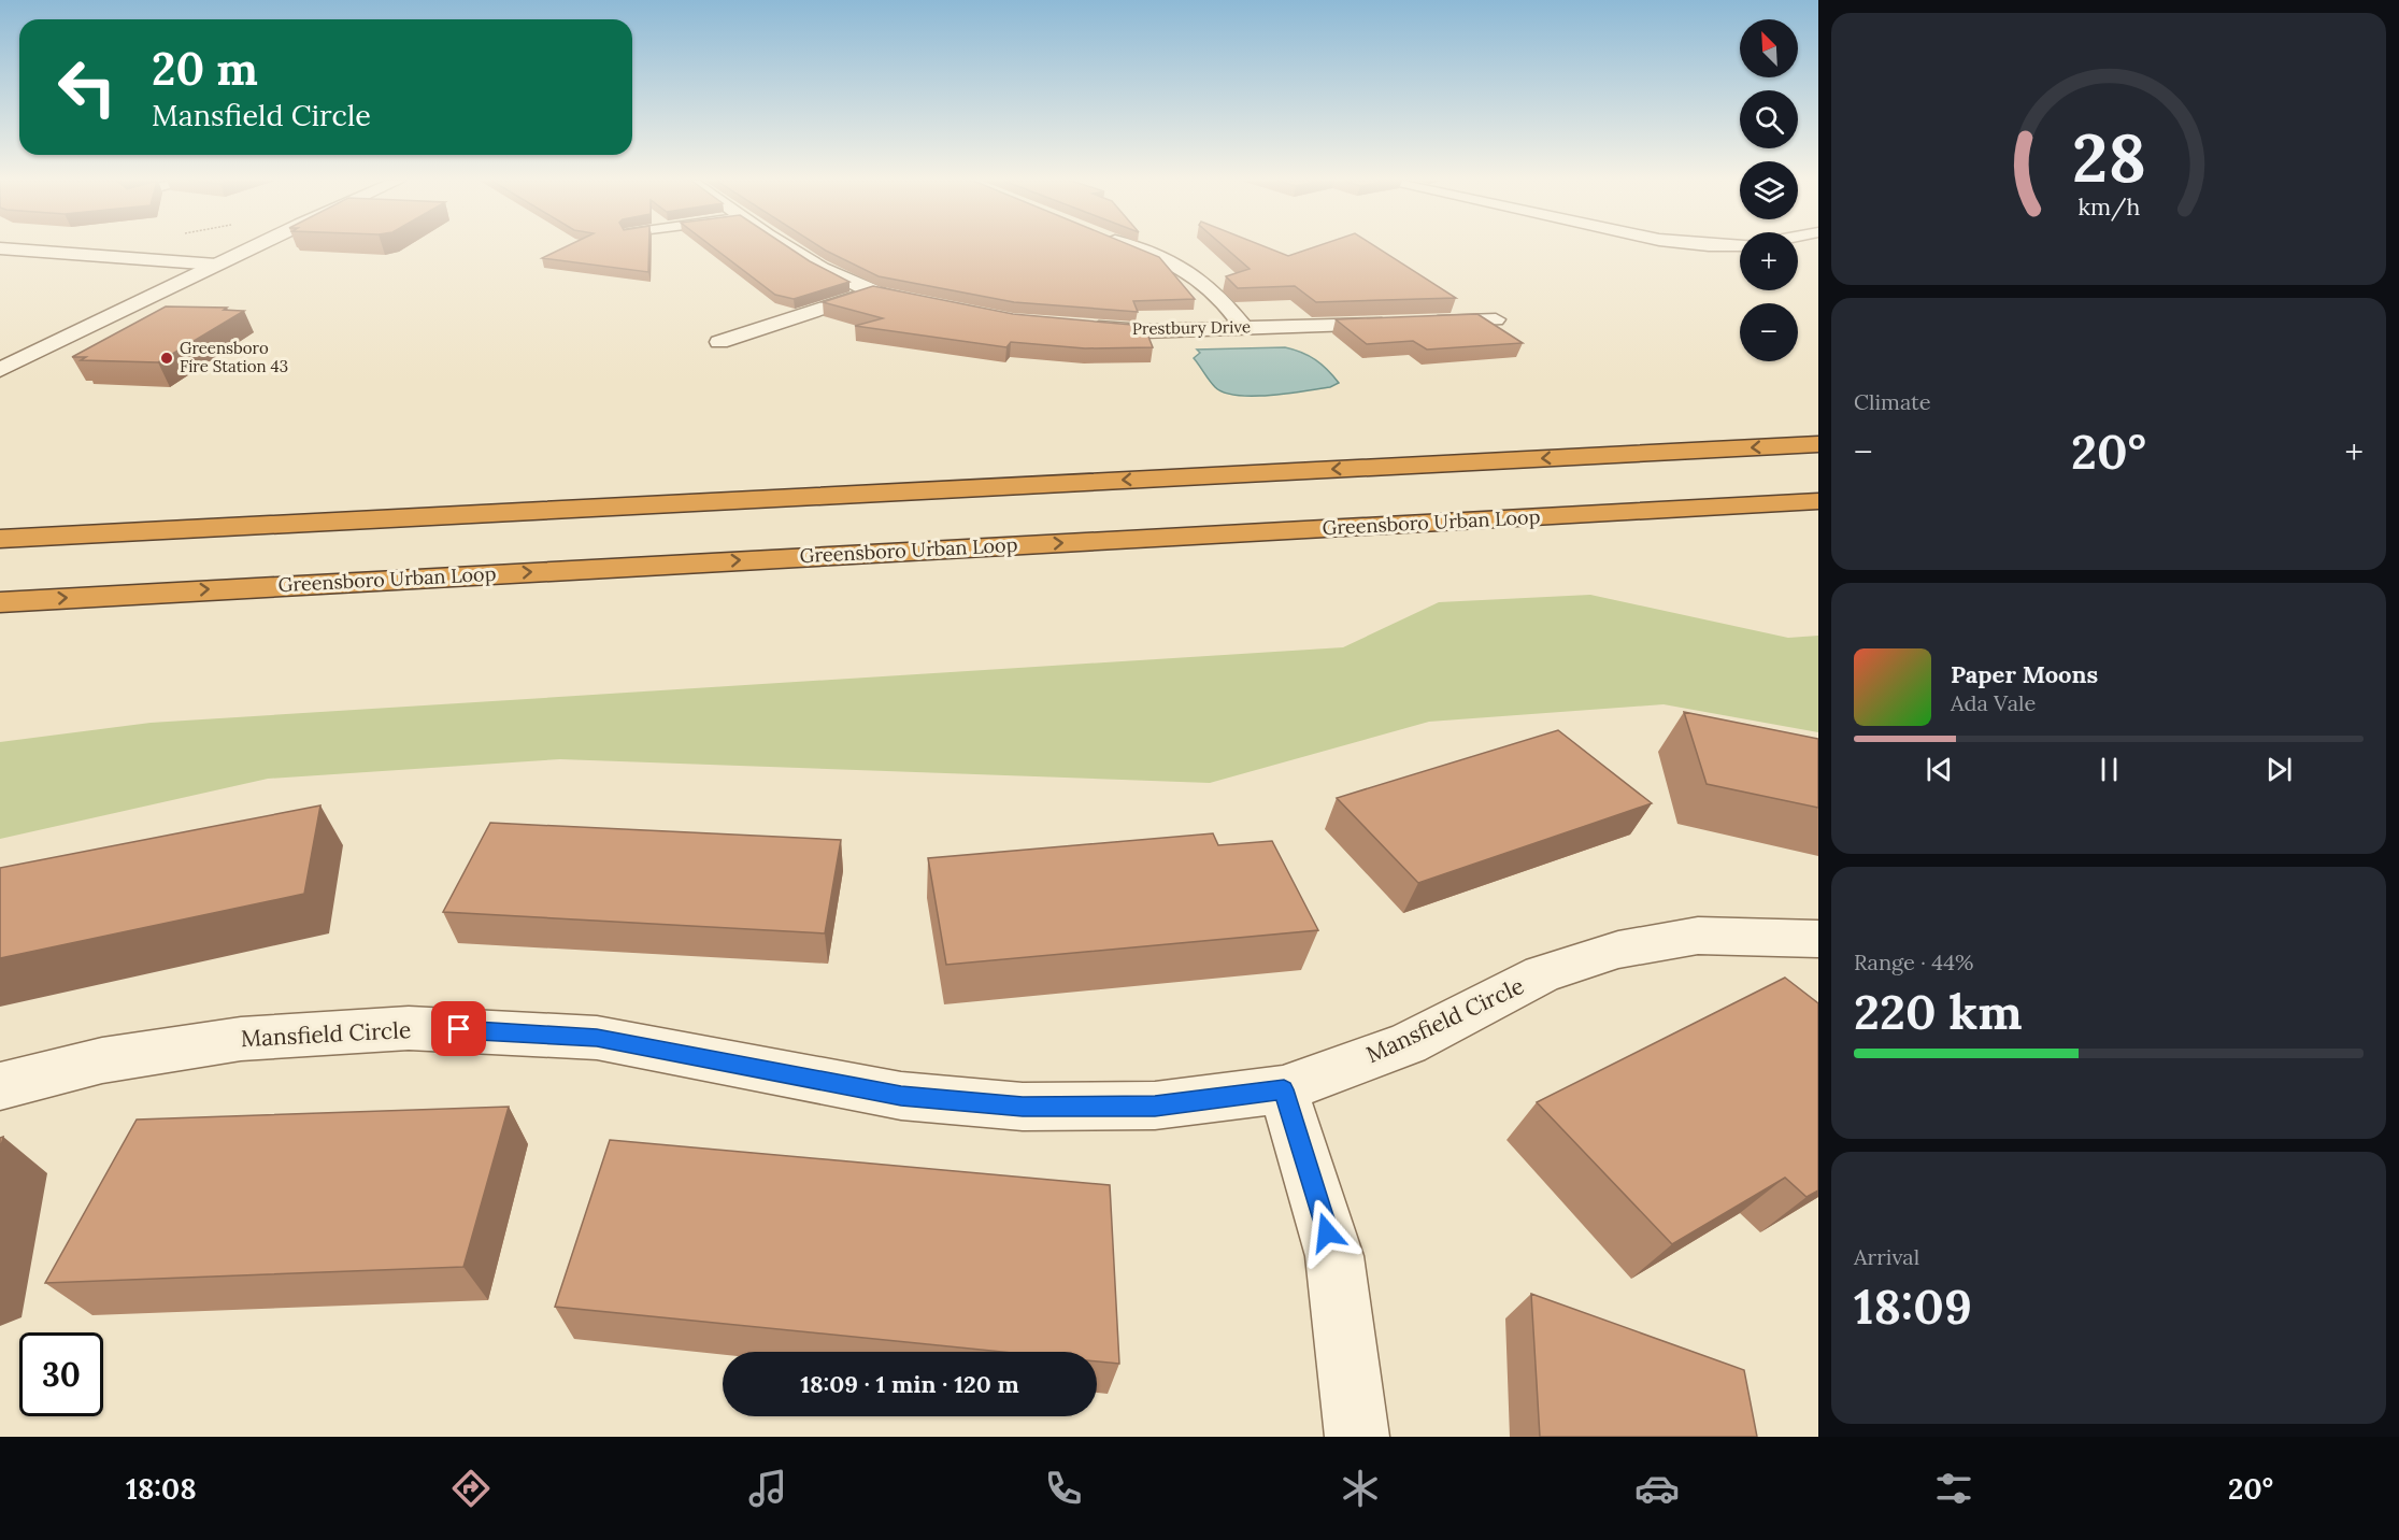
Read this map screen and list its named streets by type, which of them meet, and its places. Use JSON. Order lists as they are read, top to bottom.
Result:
{
  "streets": {
    "highway": ["Greensboro Urban Loop"],
    "street": ["Prestbury Drive", "Mansfield Circle"]
  },
  "places": ["Greensboro Fire Station 43"],
  "north": "top left",
  "page": {
    "map_buttons": ["+", "−"],
    "turn": ["20 m", "Mansfield Circle"],
    "tile": [
      "Climate",
      ["Range · 44%", "220 km"],
      ["Arrival", "18:09"]
    ],
    "heat": ["−", "20°", "+"],
    "song": ["Paper Moons", "Ada Vale"],
    "limit": "30",
    "trip": "18:09 · 1 min · 120 m",
    "tabs": ["18:08", "20°"],
    "gauge": ["28", "km/h"]
  }
}
